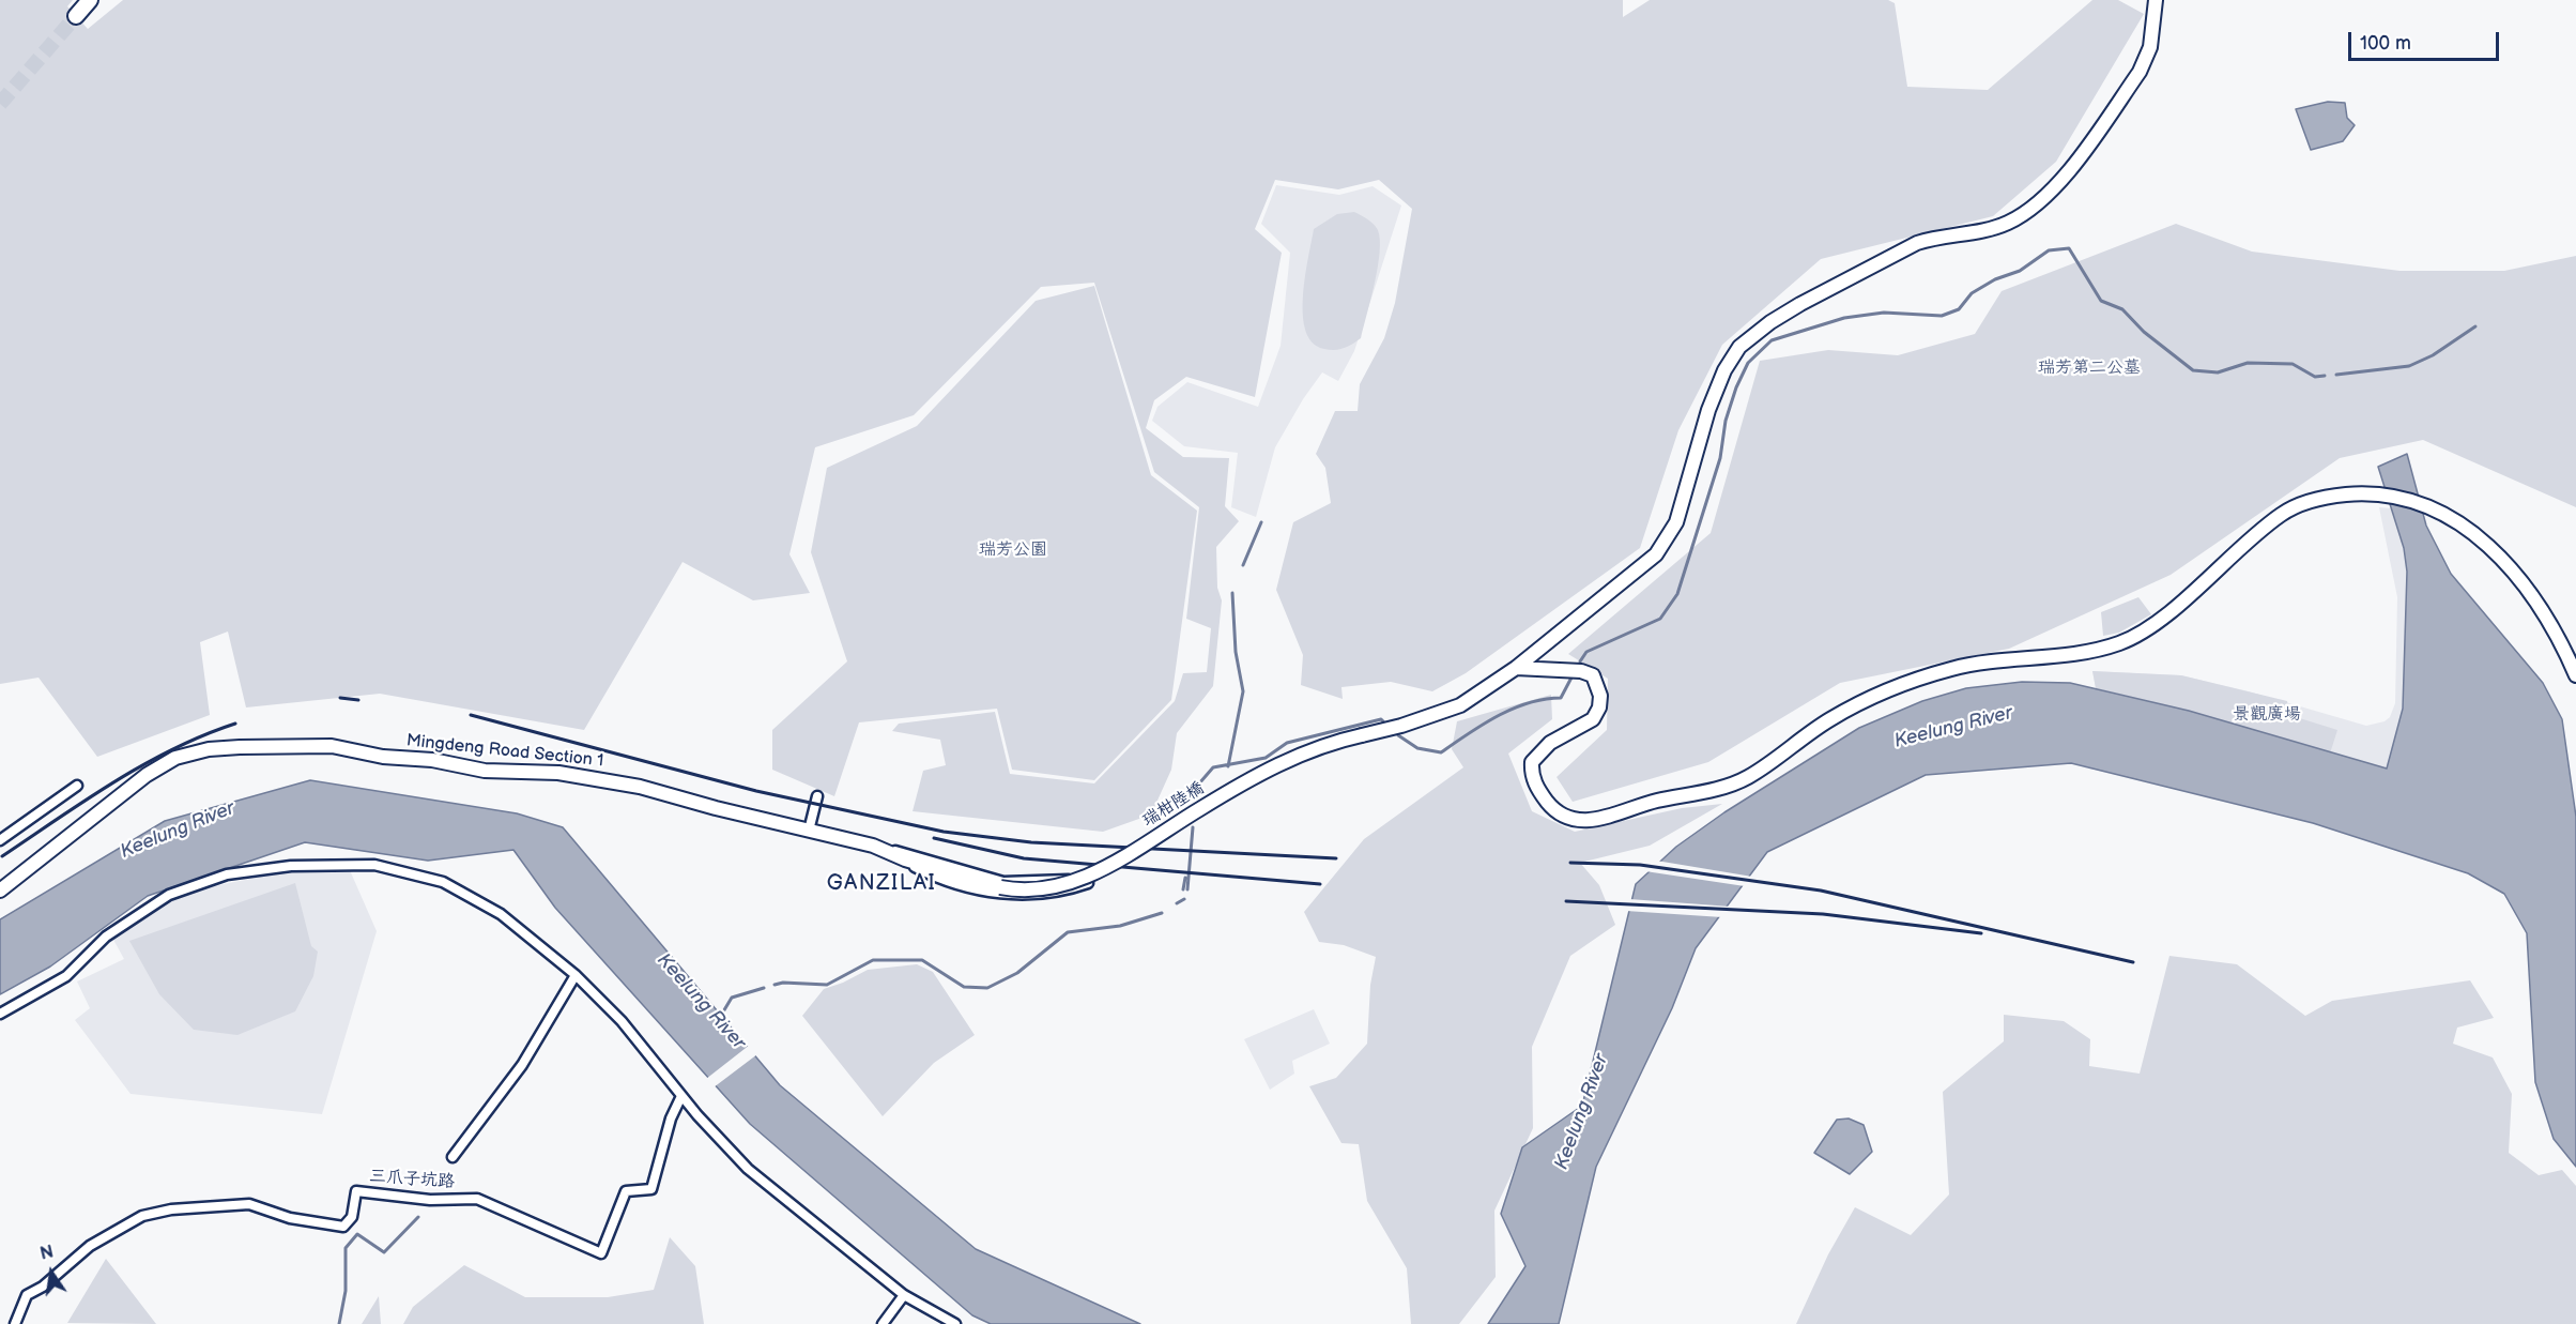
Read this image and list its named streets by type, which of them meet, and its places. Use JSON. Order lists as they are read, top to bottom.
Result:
{
  "streets": {
    "main road": ["Mingdeng Road Section 1", "瑞柑陸橋"],
    "street": ["三爪子坑路"]
  },
  "crossings": [
    ["Mingdeng Road Section 1", "瑞柑陸橋"]
  ],
  "districts": ["GANZILAI"],
  "water": ["Keelung River"],
  "parks": ["瑞芳第二公墓", "瑞芳公園", "景觀廣場"],
  "scale_bar": "100 m",
  "north": "top"
}
